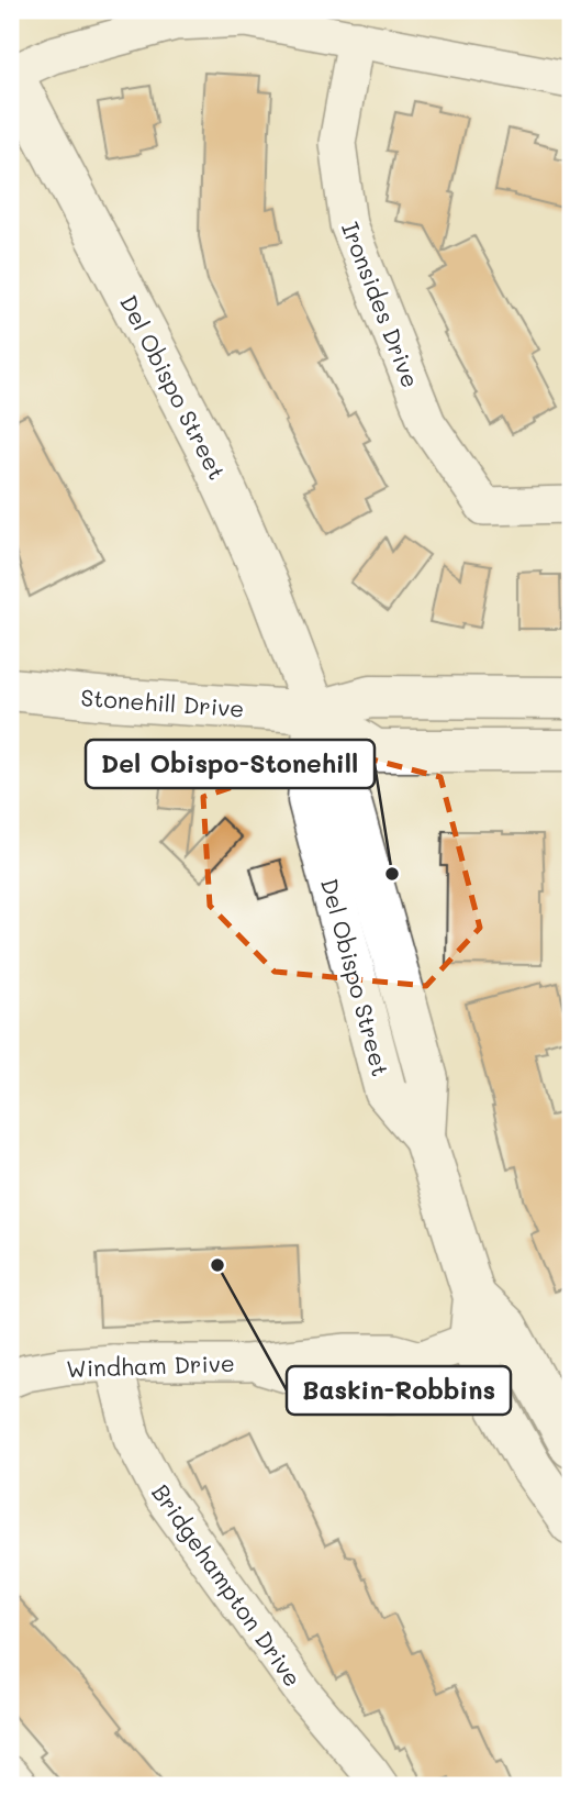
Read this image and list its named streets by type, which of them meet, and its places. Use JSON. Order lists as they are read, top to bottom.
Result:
{
  "streets": {
    "main road": ["Del Obispo Street", "Stonehill Drive"],
    "street": ["Ironsides Drive", "Windham Drive", "Bridgehampton Drive"]
  },
  "crossings": [
    ["Del Obispo Street", "Stonehill Drive"],
    ["Del Obispo Street", "Windham Drive"],
    ["Windham Drive", "Bridgehampton Drive"]
  ],
  "places": ["Del Obispo-Stonehill", "Baskin-Robbins"]
}
